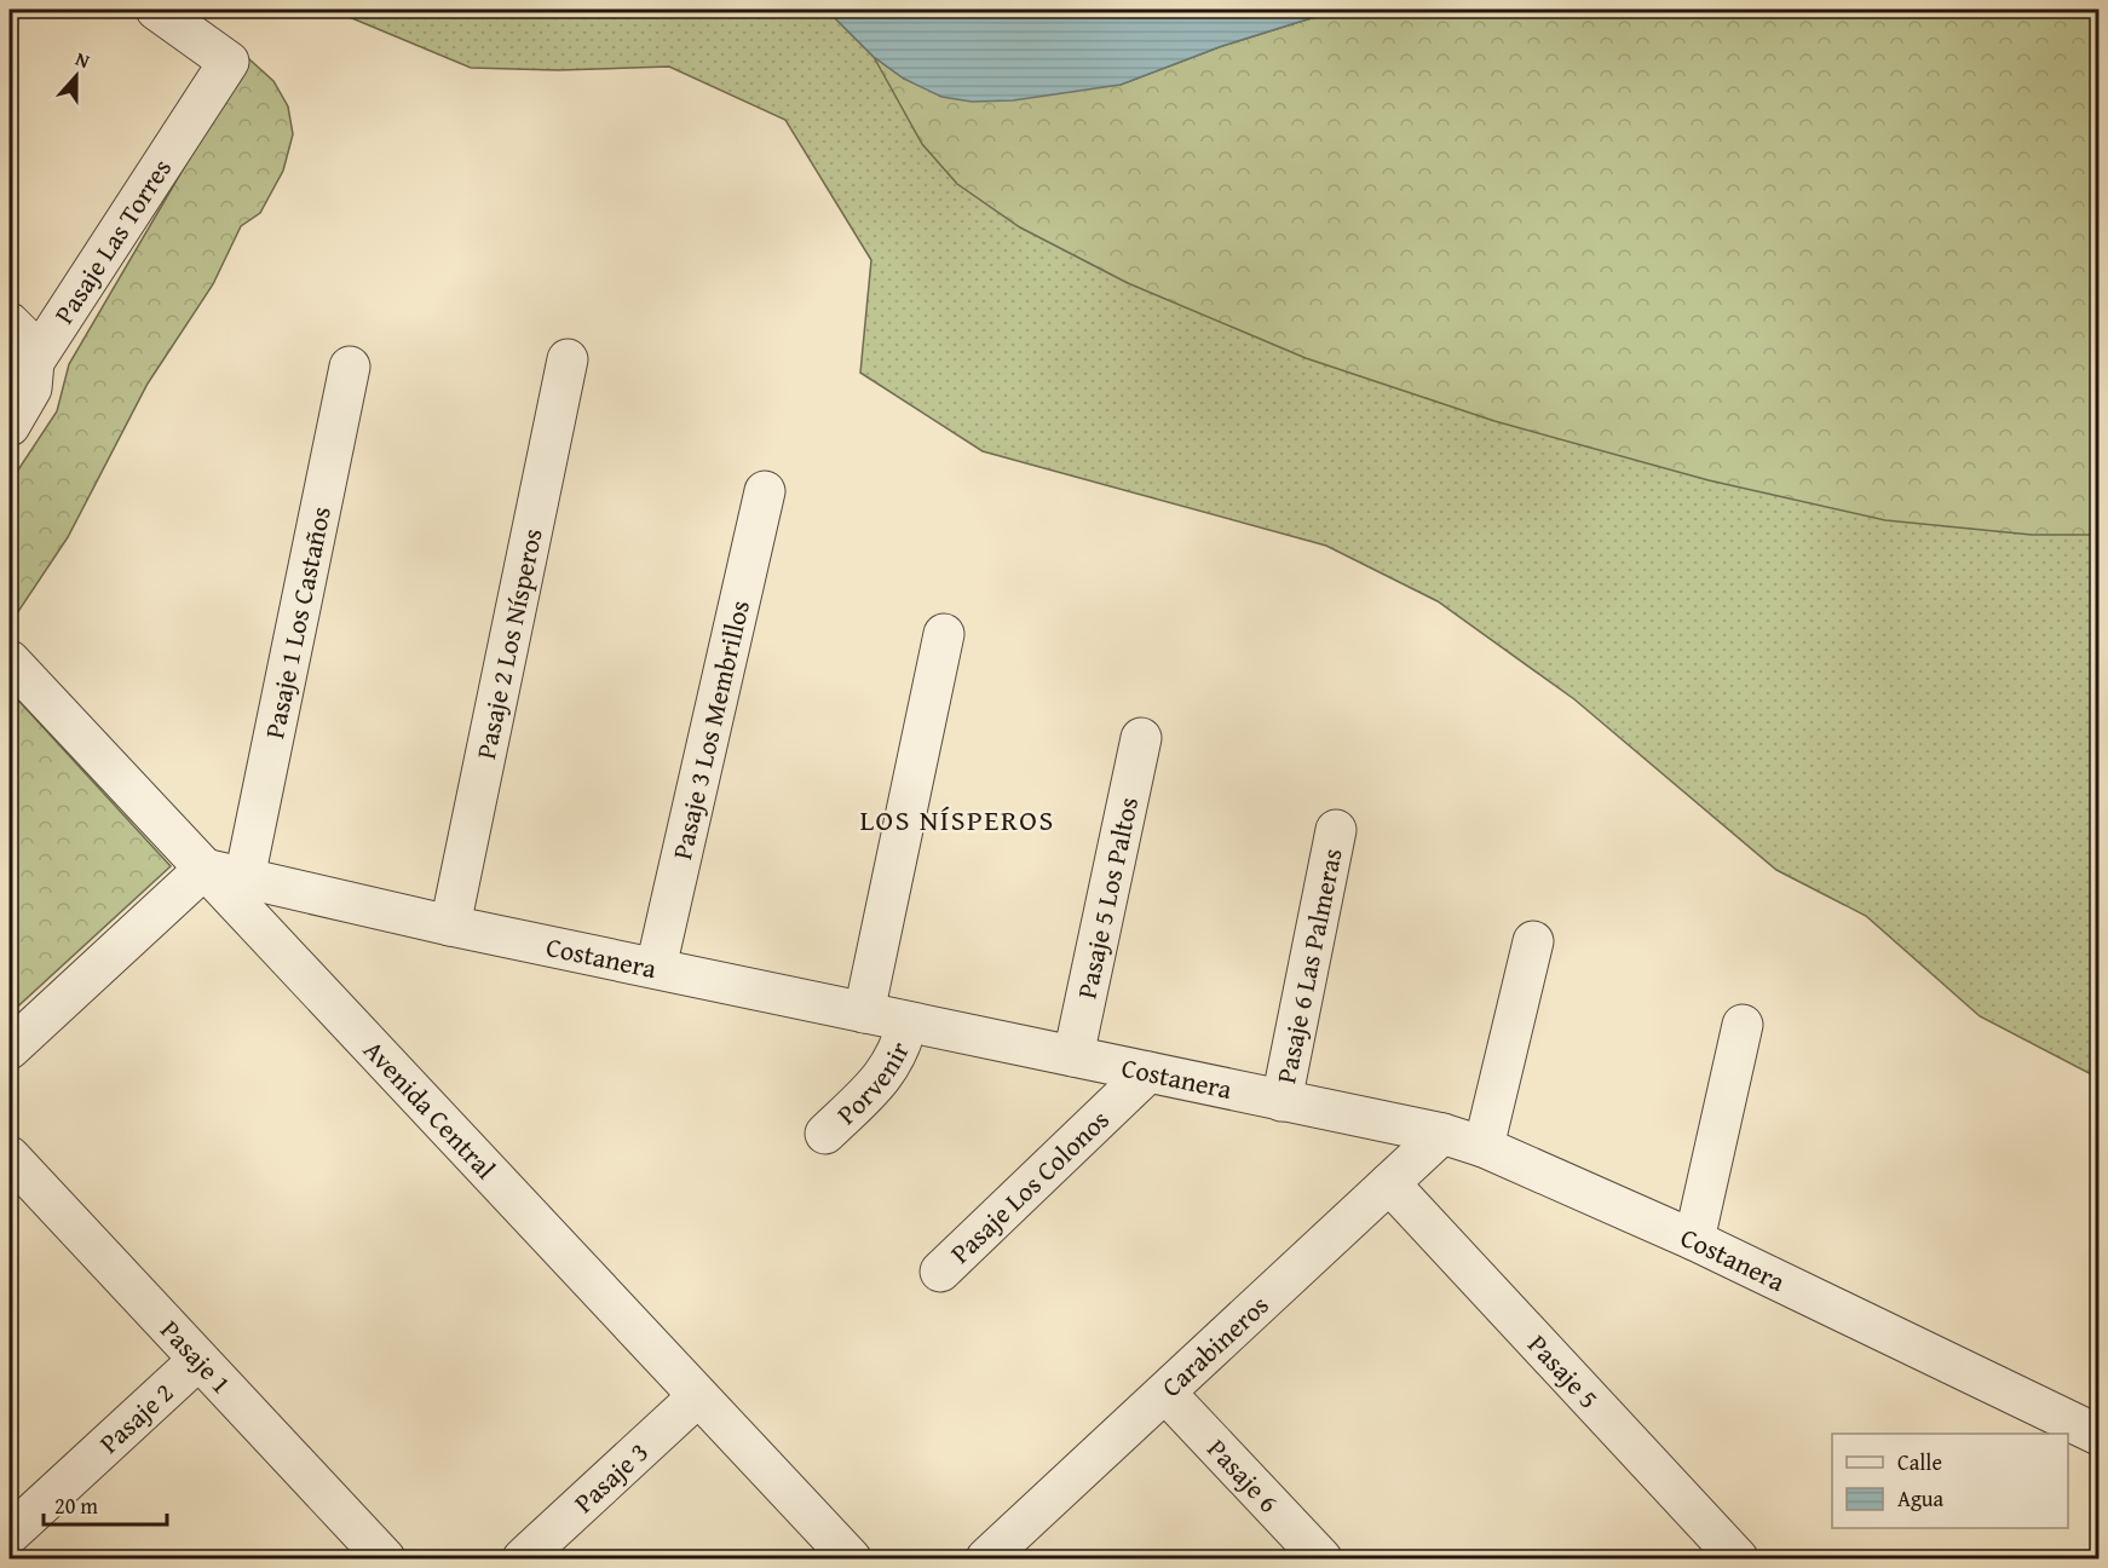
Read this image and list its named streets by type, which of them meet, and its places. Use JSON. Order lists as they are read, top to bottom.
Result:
{
  "streets": {
    "street": [
      "Pasaje Las Torres",
      "Pasaje 1 Los Castaños",
      "Pasaje 2 Los Nísperos",
      "Pasaje 3 Los Membrillos",
      "Pasaje 5 Los Paltos",
      "Costanera",
      "Pasaje 6 Las Palmeras",
      "Porvenir",
      "Avenida Central",
      "Pasaje Los Colonos",
      "Carabineros",
      "Pasaje 1",
      "Pasaje 5",
      "Pasaje 2",
      "Pasaje 6",
      "Pasaje 3"
    ]
  },
  "crossings": [
    ["Pasaje 1 Los Castaños", "Costanera"],
    ["Pasaje 2 Los Nísperos", "Costanera"],
    ["Pasaje 3 Los Membrillos", "Costanera"],
    ["Pasaje 5 Los Paltos", "Costanera"],
    ["Costanera", "Pasaje 6 Las Palmeras"],
    ["Costanera", "Porvenir"],
    ["Costanera", "Avenida Central"],
    ["Costanera", "Pasaje Los Colonos"],
    ["Costanera", "Carabineros"],
    ["Avenida Central", "Pasaje 3"],
    ["Carabineros", "Pasaje 5"],
    ["Carabineros", "Pasaje 6"],
    ["Pasaje 1", "Pasaje 2"]
  ],
  "districts": ["LOS NÍSPEROS"],
  "legend": ["Calle", "Agua"],
  "scale_bar": "20 m",
  "north": "top"
}
